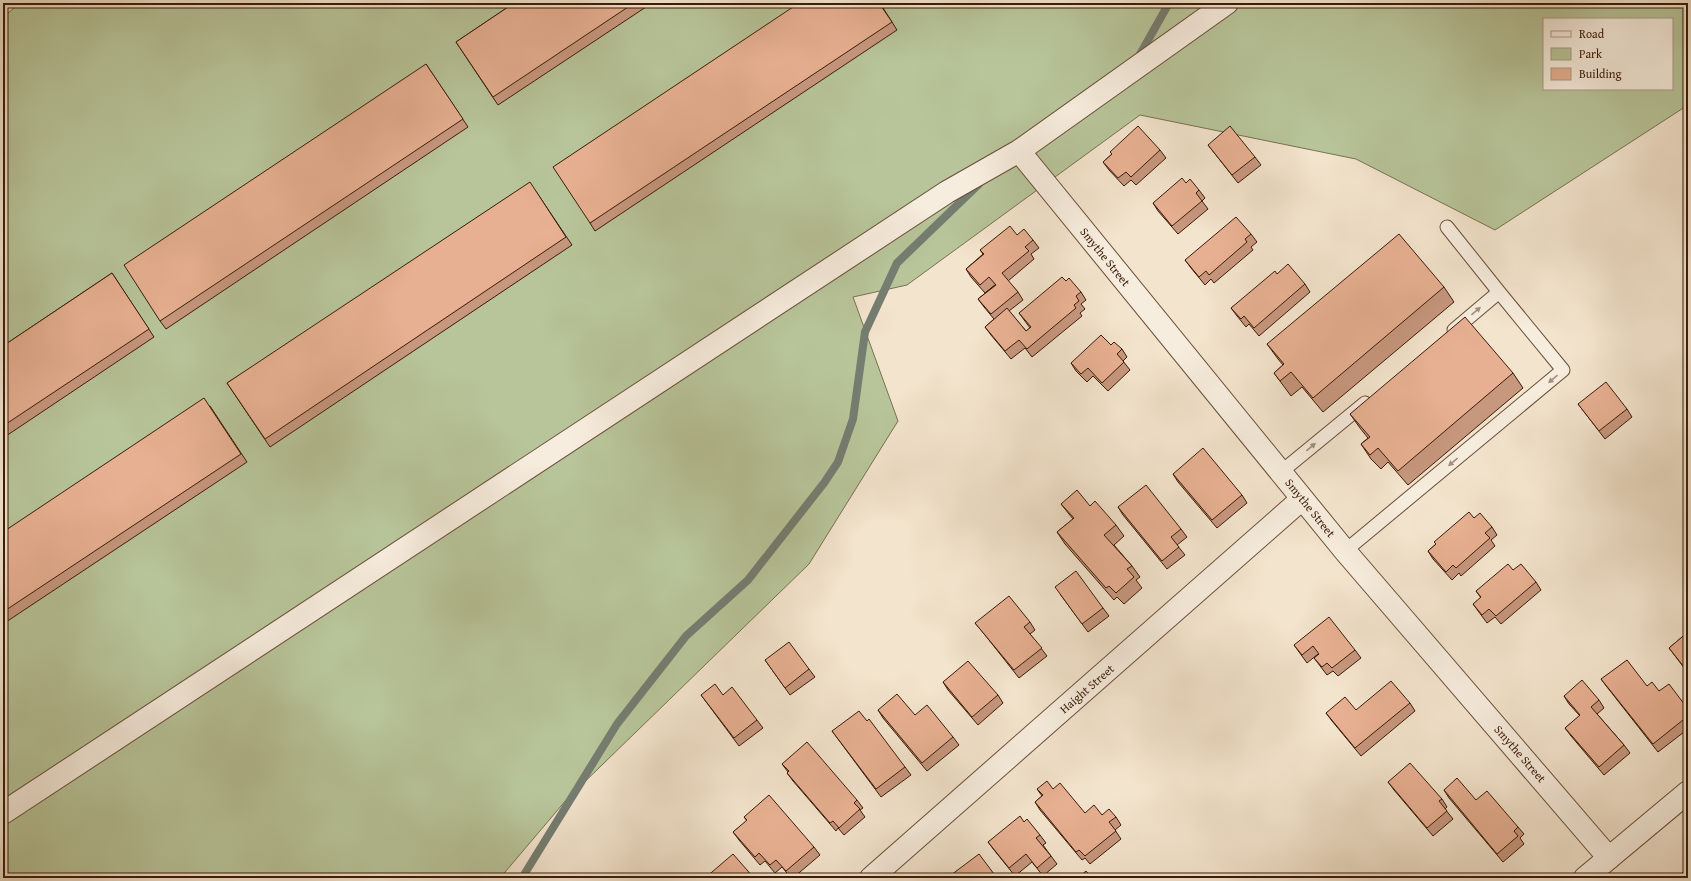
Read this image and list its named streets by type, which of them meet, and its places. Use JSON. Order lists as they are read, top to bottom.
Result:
{
  "streets": {
    "street": ["Smythe Street", "Haight Street"]
  },
  "crossings": [
    ["Smythe Street", "Haight Street"]
  ],
  "legend": ["Road", "Park", "Building"]
}
